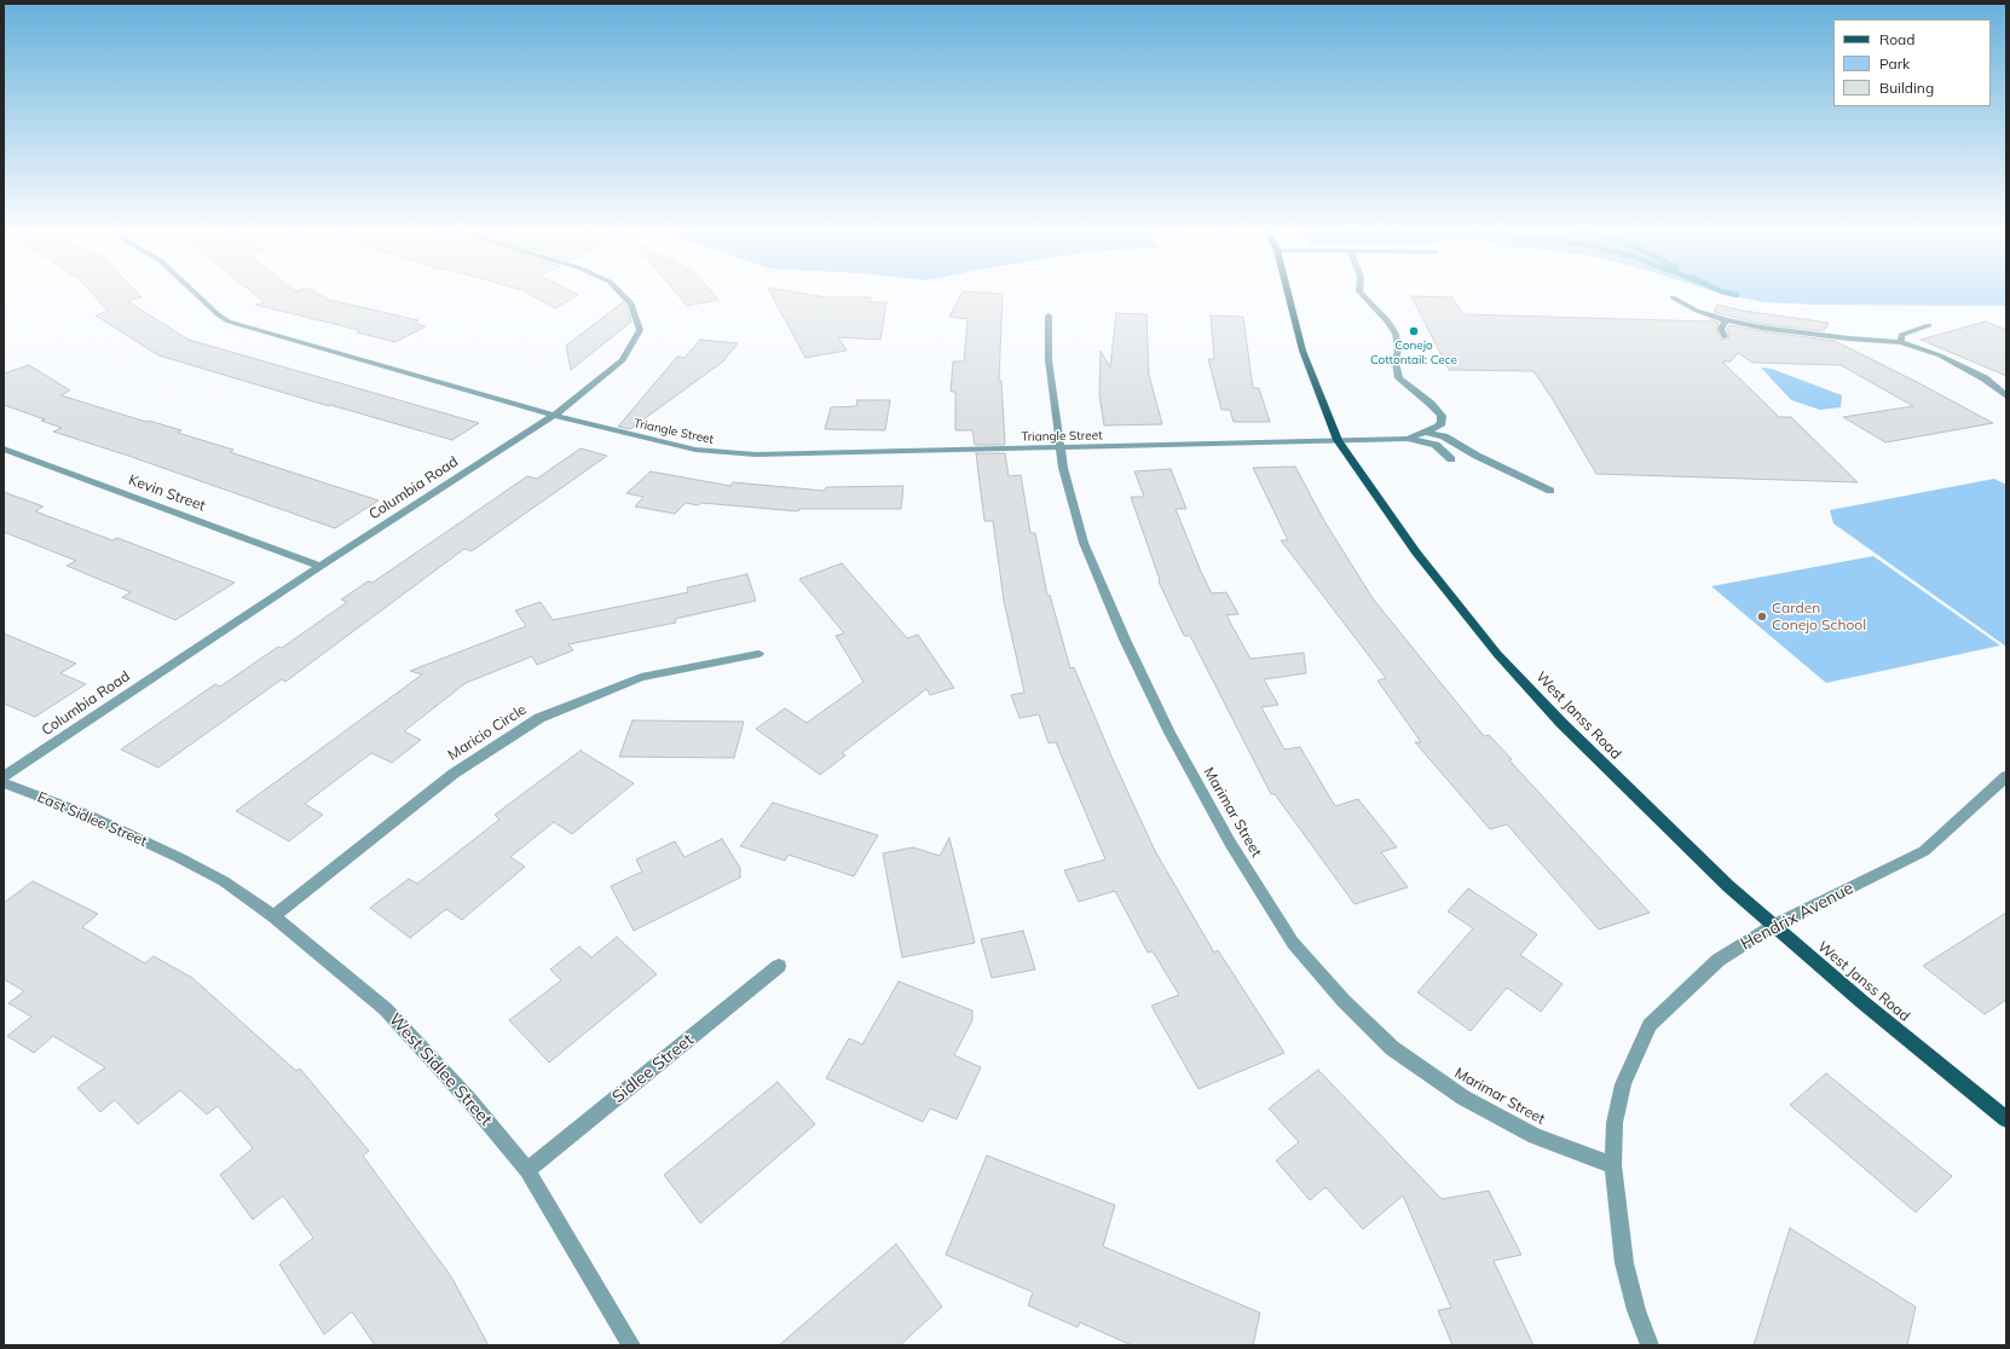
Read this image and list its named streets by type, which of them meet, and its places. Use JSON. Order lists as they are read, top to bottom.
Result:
{
  "streets": {
    "main road": ["West Janss Road"],
    "street": [
      "Triangle Street",
      "Columbia Road",
      "Kevin Street",
      "Maricio Circle",
      "Marimar Street",
      "East Sidlee Street",
      "Hendrix Avenue",
      "Sidlee Street",
      "West Sidlee Street"
    ]
  },
  "crossings": [
    ["Triangle Street", "Columbia Road"],
    ["Triangle Street", "West Janss Road"],
    ["Triangle Street", "Marimar Street"],
    ["Columbia Road", "Kevin Street"],
    ["West Janss Road", "Hendrix Avenue"],
    ["Maricio Circle", "West Sidlee Street"],
    ["Marimar Street", "Hendrix Avenue"],
    ["East Sidlee Street", "West Sidlee Street"],
    ["Sidlee Street", "West Sidlee Street"]
  ],
  "places": ["Conejo Cottontail: Cece", "Carden Conejo School"],
  "legend": ["Road", "Park", "Building"]
}
